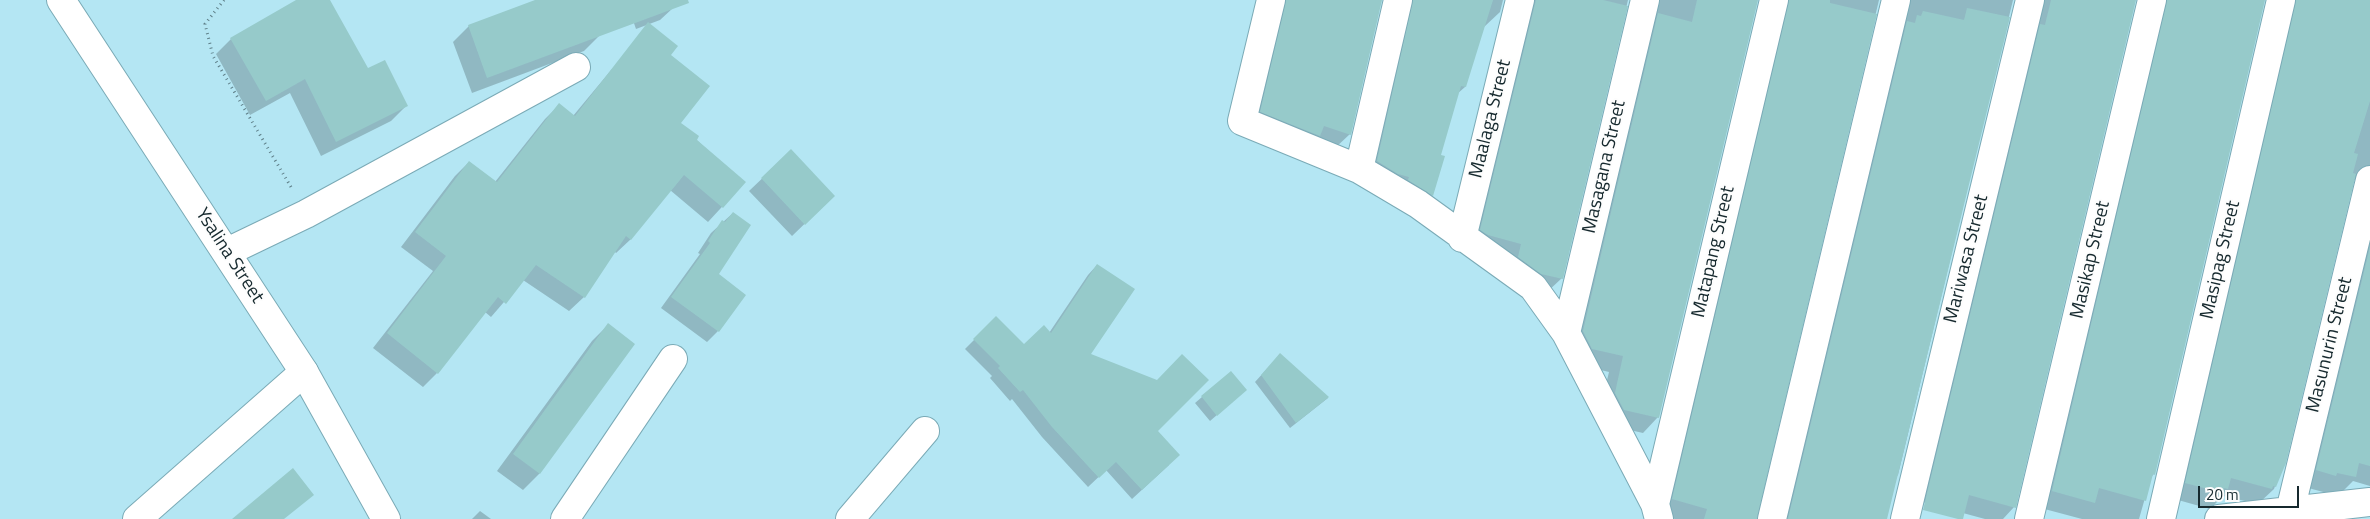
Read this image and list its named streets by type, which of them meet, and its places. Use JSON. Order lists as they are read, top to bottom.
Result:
{
  "streets": {
    "street": [
      "Maalaga Street",
      "Masagana Street",
      "Matapang Street",
      "Ysalina Street",
      "Mariwasa Street",
      "Masikap Street",
      "Masipag Street",
      "Masunurin Street"
    ]
  },
  "scale_bar": "20 m"
}
